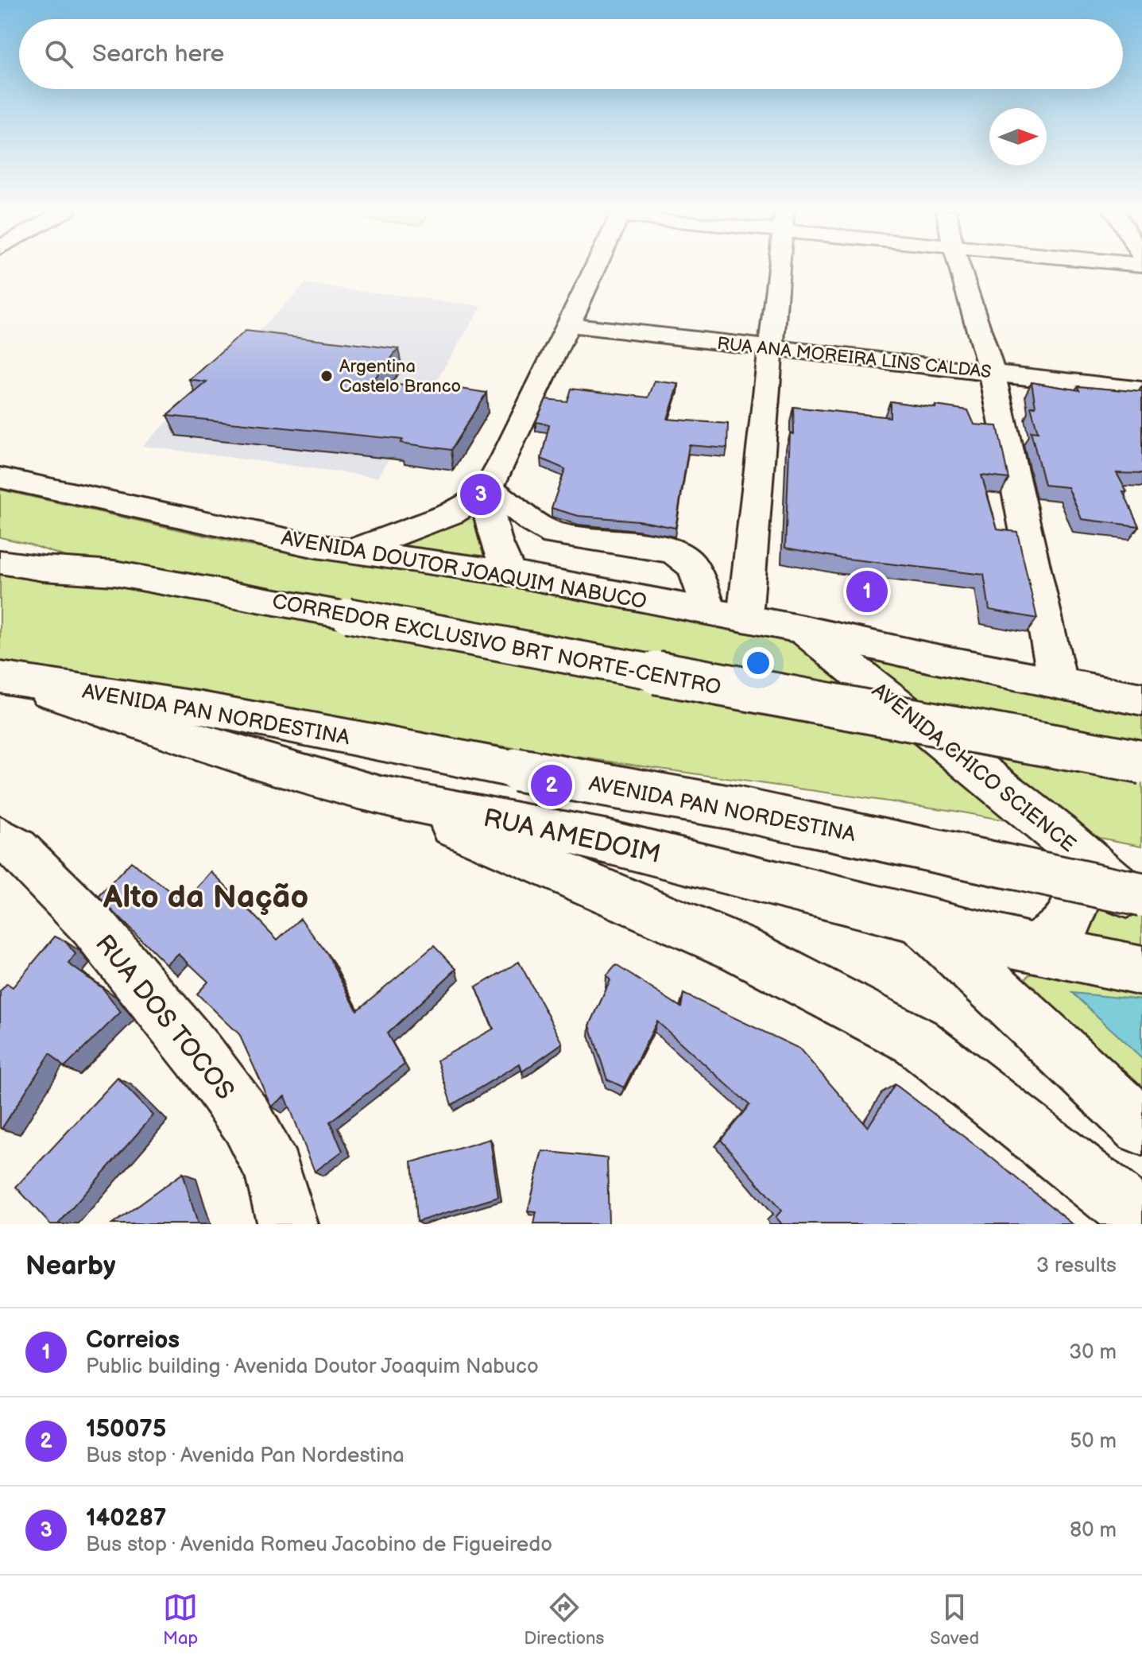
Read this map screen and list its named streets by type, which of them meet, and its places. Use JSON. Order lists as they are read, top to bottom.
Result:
{
  "streets": {
    "main road": [
      "RUA ANA MOREIRA LINS CALDAS",
      "AVENIDA DOUTOR JOAQUIM NABUCO",
      "CORREDOR EXCLUSIVO BRT NORTE-CENTRO",
      "AVENIDA PAN NORDESTINA",
      "AVENIDA CHICO SCIENCE",
      "RUA AMEDOIM",
      "RUA DOS TOCOS"
    ]
  },
  "crossings": [
    ["AVENIDA DOUTOR JOAQUIM NABUCO", "AVENIDA CHICO SCIENCE"],
    ["AVENIDA PAN NORDESTINA", "RUA AMEDOIM"]
  ],
  "districts": ["Alto da Nação"],
  "places": ["Argentina Castelo Branco"],
  "north": "right",
  "page": {
    "search": "Search here",
    "pins": ["3", "1", "2"],
    "heading": ["Nearby", "3 results"],
    "list": [
      {
        "mark": "1",
        "name": "Correios",
        "note": "Public building · Avenida Doutor Joaquim Nabuco",
        "value": "30 m"
      },
      {
        "mark": "2",
        "name": "150075",
        "note": "Bus stop · Avenida Pan Nordestina",
        "value": "50 m"
      },
      {
        "mark": "3",
        "name": "140287",
        "note": "Bus stop · Avenida Romeu Jacobino de Figueiredo",
        "value": "80 m"
      }
    ],
    "nav": ["Map", "Directions", "Saved"]
  }
}
